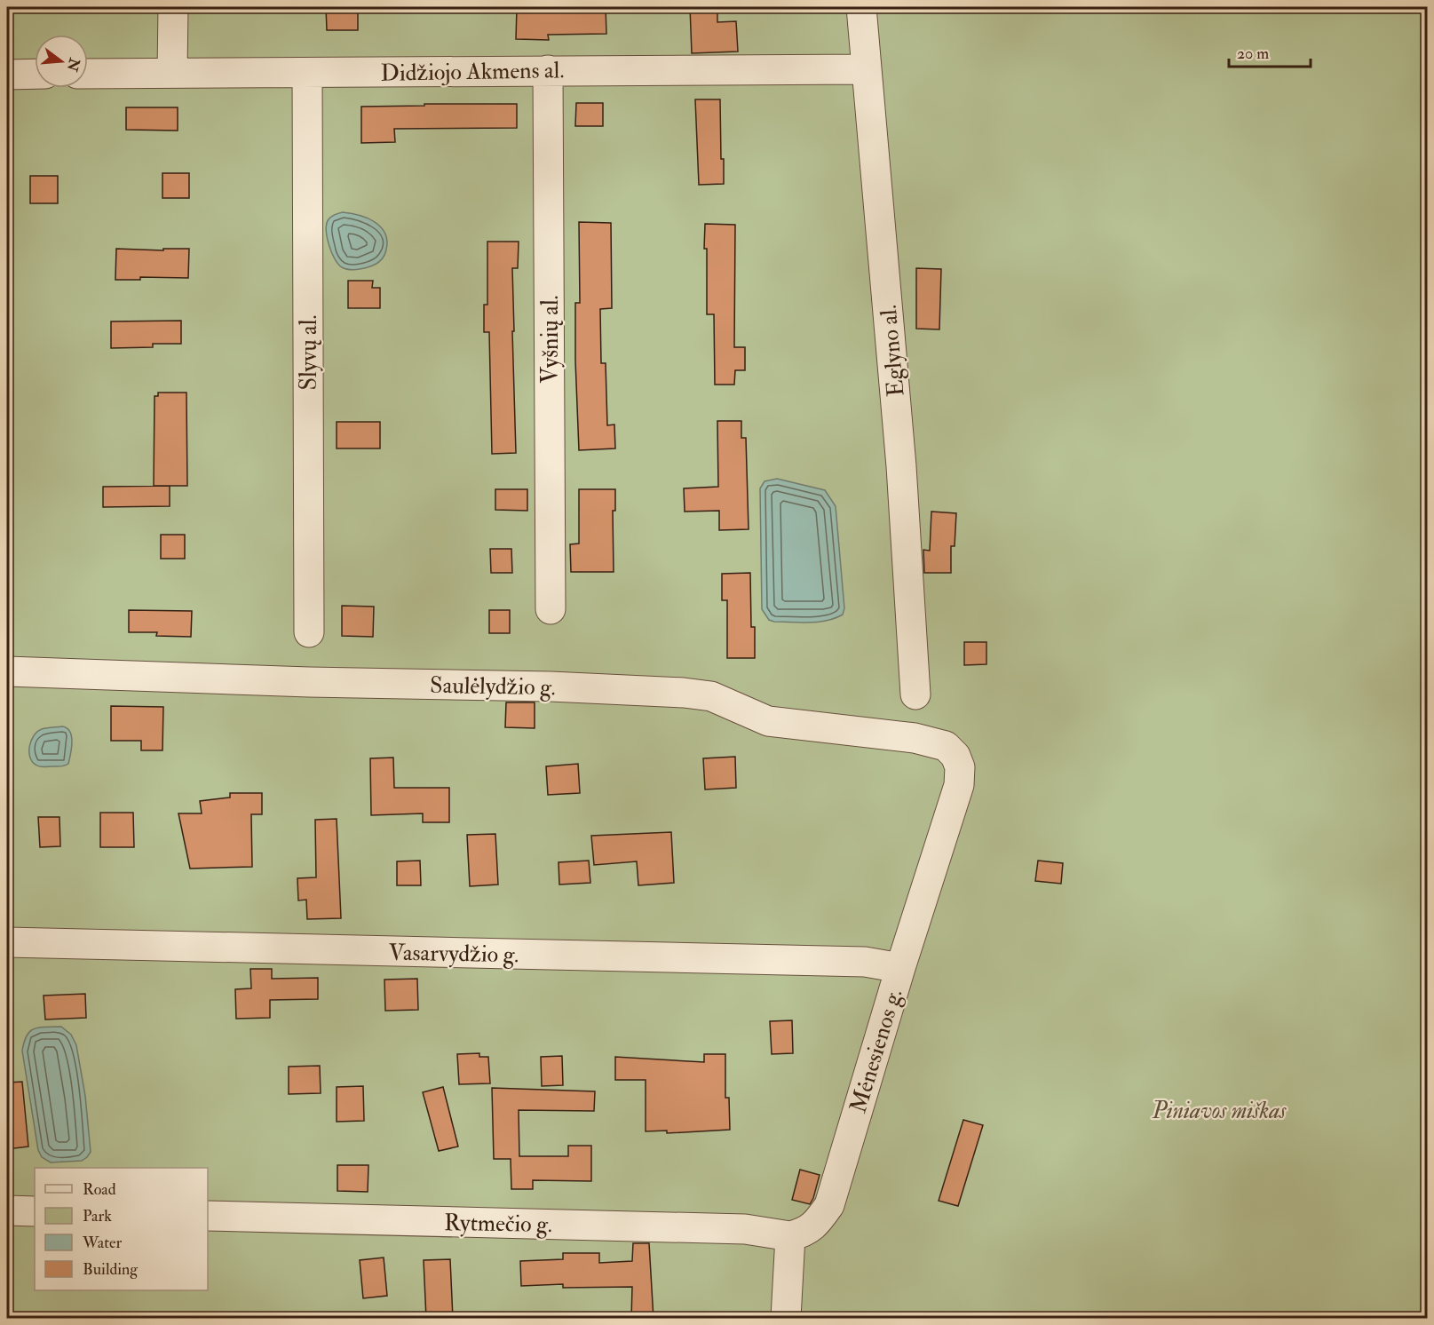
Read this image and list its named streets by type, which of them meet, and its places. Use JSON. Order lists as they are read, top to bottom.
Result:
{
  "streets": {
    "street": [
      "Didžiojo Akmens al.",
      "Vyšnių al.",
      "Eglyno al.",
      "Slyvų al.",
      "Saulėlydžio g.",
      "Vasarvydžio g.",
      "Mėnesienos g.",
      "Rytmečio g."
    ]
  },
  "crossings": [
    ["Didžiojo Akmens al.", "Vyšnių al."],
    ["Didžiojo Akmens al.", "Eglyno al."],
    ["Didžiojo Akmens al.", "Slyvų al."],
    ["Saulėlydžio g.", "Mėnesienos g."],
    ["Vasarvydžio g.", "Mėnesienos g."],
    ["Mėnesienos g.", "Rytmečio g."]
  ],
  "parks": ["Piniavos miškas"],
  "legend": [
    "Road",
    "Park",
    "Water",
    "Building"
  ],
  "scale_bar": "20 m",
  "north": "right"
}
